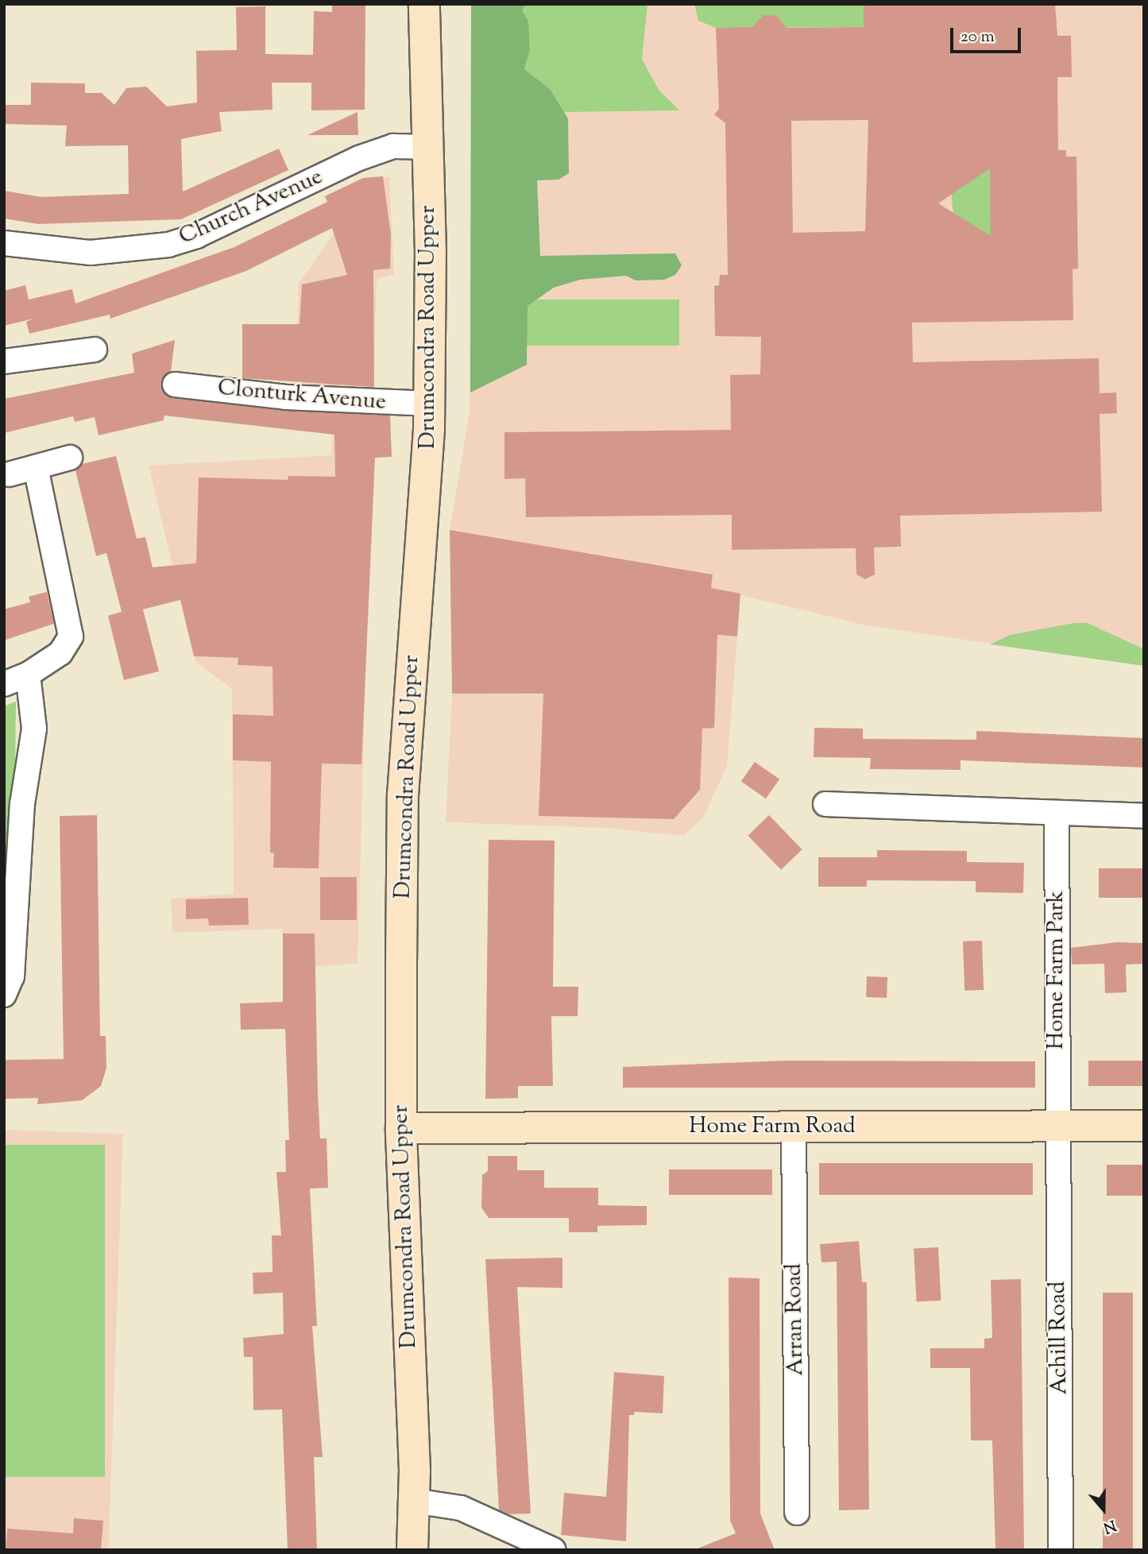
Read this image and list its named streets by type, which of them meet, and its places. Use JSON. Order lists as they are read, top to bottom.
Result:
{
  "streets": {
    "main road": ["Drumcondra Road Upper", "Home Farm Road"],
    "street": [
      "Church Avenue",
      "Clonturk Avenue",
      "Home Farm Park",
      "Arran Road",
      "Achill Road"
    ]
  },
  "crossings": [
    ["Church Avenue", "Drumcondra Road Upper"],
    ["Drumcondra Road Upper", "Clonturk Avenue"],
    ["Drumcondra Road Upper", "Home Farm Road"],
    ["Home Farm Park", "Home Farm Road"],
    ["Home Farm Park", "Achill Road"],
    ["Home Farm Road", "Arran Road"],
    ["Home Farm Road", "Achill Road"]
  ],
  "scale_bar": "20 m",
  "north": "bottom"
}
